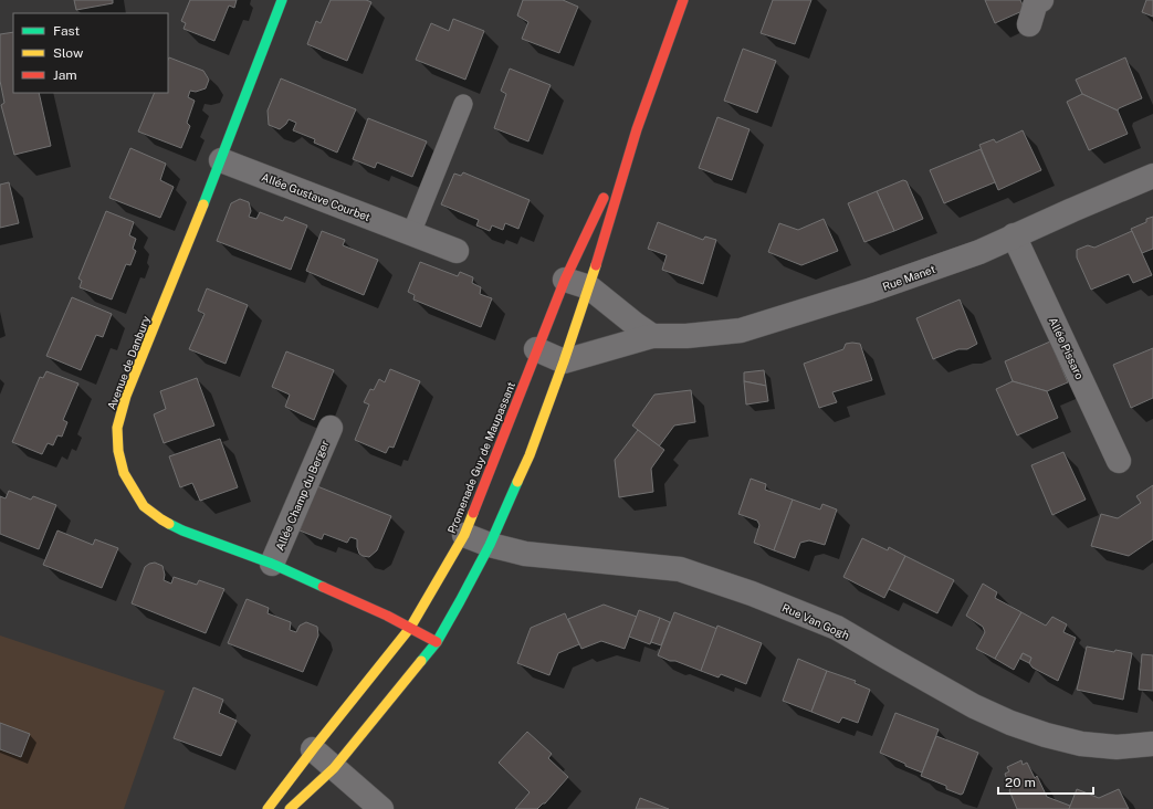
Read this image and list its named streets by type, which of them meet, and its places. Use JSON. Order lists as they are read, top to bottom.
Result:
{
  "streets": {
    "street": [
      "Allée Gustave Courbet",
      "Rue Manet",
      "Allée Pissaro",
      "Avenue de Danbury",
      "Promenade Guy de Maupassant",
      "Allée Champ du Berger",
      "Rue Van Gogh"
    ]
  },
  "crossings": [
    ["Allée Gustave Courbet", "Avenue de Danbury"],
    ["Rue Manet", "Allée Pissaro"],
    ["Rue Manet", "Promenade Guy de Maupassant"],
    ["Avenue de Danbury", "Promenade Guy de Maupassant"],
    ["Avenue de Danbury", "Allée Champ du Berger"],
    ["Promenade Guy de Maupassant", "Rue Van Gogh"]
  ],
  "legend": ["Fast", "Slow", "Jam"],
  "scale_bar": "20 m"
}
